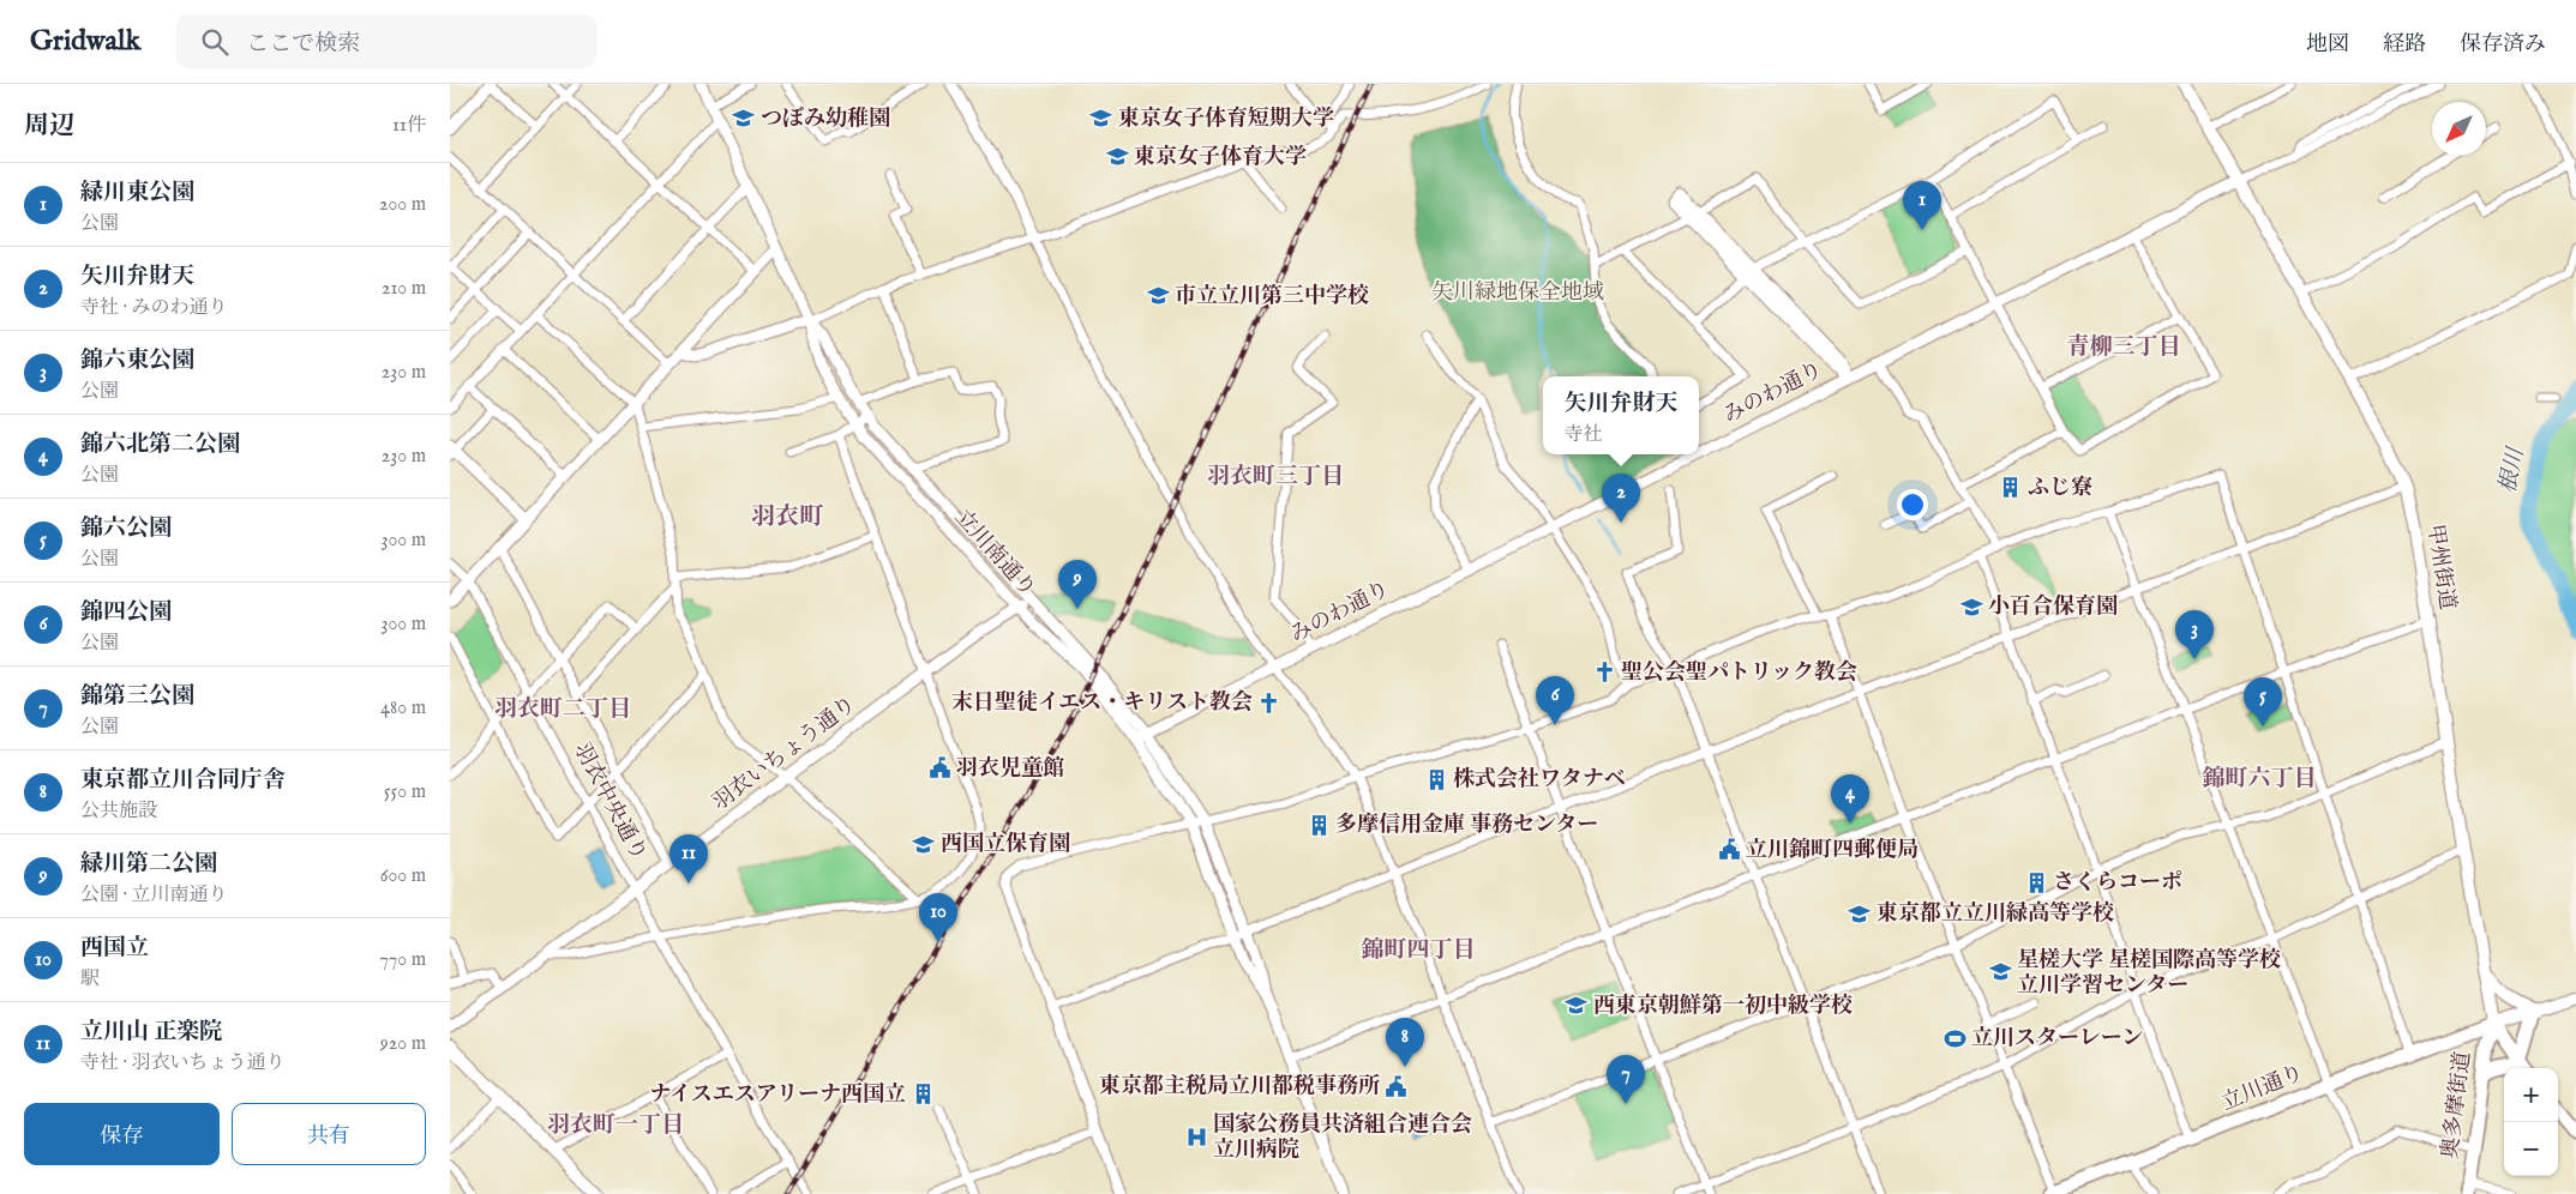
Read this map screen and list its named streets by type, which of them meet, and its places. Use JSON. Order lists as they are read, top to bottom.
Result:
{
  "streets": {
    "main road": ["甲州街道", "立川通り", "奥多摩街道"],
    "street": [
      "みのわ通り",
      "立川南通り",
      "羽衣いちょう通り",
      "羽衣中央通り"
    ]
  },
  "crossings": [
    ["みのわ通り", "立川南通り"],
    ["みのわ通り", "甲州街道"],
    ["立川南通り", "羽衣いちょう通り"],
    ["甲州街道", "立川通り"],
    ["甲州街道", "奥多摩街道"],
    ["羽衣いちょう通り", "羽衣中央通り"],
    ["立川通り", "奥多摩街道"]
  ],
  "districts": [
    "青柳三丁目",
    "羽衣町三丁目",
    "羽衣町",
    "羽衣町二丁目",
    "錦町六丁目",
    "錦町四丁目",
    "羽衣町一丁目"
  ],
  "water": ["根川"],
  "parks": ["矢川緑地保全地域"],
  "places": {
    "school or university": [
      "つぼみ幼稚園",
      "東京女子体育短期大学",
      "東京女子体育大学",
      "市立立川第三中学校",
      "小百合保育園",
      "西国立保育園",
      "東京都立立川緑高等学校",
      "星槎大学 星槎国際高等学校 立川学習センター",
      "西東京朝鮮第一初中級学校"
    ],
    "building": [
      "ふじ寮",
      "株式会社ワタナベ",
      "多摩信用金庫 事務センター",
      "さくらコーポ",
      "ナイスエスアリーナ西国立"
    ],
    "church": ["聖公会聖パトリック教会", "末日聖徒イエス・キリスト教会"],
    "public building": ["羽衣児童館", "立川錦町四郵便局", "東京都主税局立川都税事務所"],
    "sports": ["立川スターレーン"],
    "hospital": ["国家公務員共済組合連合会 立川病院"]
  },
  "north": "bottom left",
  "page": {
    "header": "Gridwalk",
    "search": "ここで検索",
    "nav": ["地図", "経路", "保存済み"],
    "heading": ["周辺", "11件"],
    "list": [
      {
        "mark": "1",
        "name": "緑川東公園",
        "note": "公園",
        "value": "200 m"
      },
      {
        "mark": "2",
        "name": "矢川弁財天",
        "note": "寺社 · みのわ通り",
        "value": "210 m"
      },
      {
        "mark": "3",
        "name": "錦六東公園",
        "note": "公園",
        "value": "230 m"
      },
      {
        "mark": "4",
        "name": "錦六北第二公園",
        "note": "公園",
        "value": "230 m"
      },
      {
        "mark": "5",
        "name": "錦六公園",
        "note": "公園",
        "value": "300 m"
      },
      {
        "mark": "6",
        "name": "錦四公園",
        "note": "公園",
        "value": "300 m"
      },
      {
        "mark": "7",
        "name": "錦第三公園",
        "note": "公園",
        "value": "480 m"
      },
      {
        "mark": "8",
        "name": "東京都立川合同庁舎",
        "note": "公共施設",
        "value": "550 m"
      },
      {
        "mark": "9",
        "name": "緑川第二公園",
        "note": "公園 · 立川南通り",
        "value": "600 m"
      },
      {
        "mark": "10",
        "name": "西国立",
        "note": "駅",
        "value": "770 m"
      },
      {
        "mark": "11",
        "name": "立川山 正楽院",
        "note": "寺社 · 羽衣いちょう通り",
        "value": "920 m"
      }
    ],
    "pins": [
      "1",
      "2",
      "9",
      "3",
      "6",
      "5",
      "4",
      "11",
      "10",
      "8",
      "7"
    ],
    "popup": ["矢川弁財天", "寺社"],
    "map_buttons": ["+", "−"],
    "buttons": ["保存", "共有"]
  }
}
